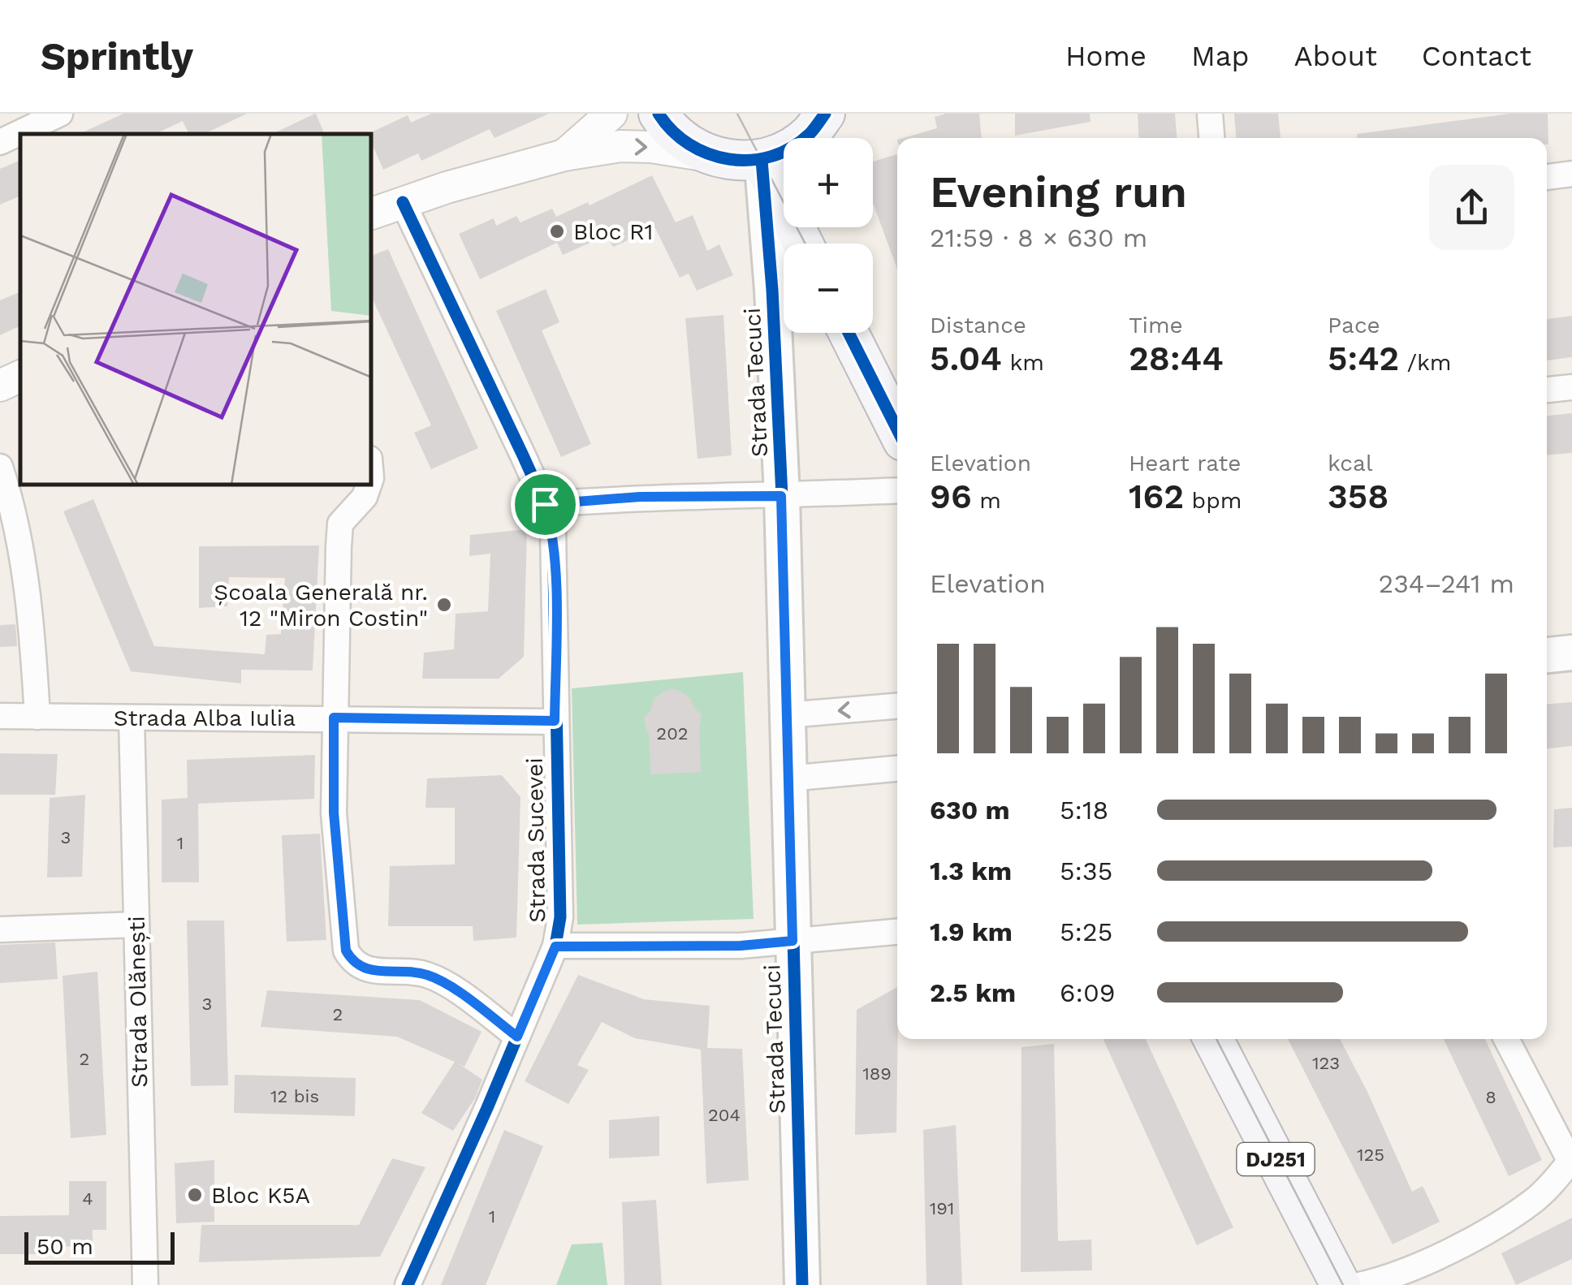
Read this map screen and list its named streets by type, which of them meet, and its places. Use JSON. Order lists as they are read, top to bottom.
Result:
{
  "streets": {
    "main road": ["Strada Tecuci", "DJ251"],
    "street": ["Strada Alba Iulia", "Strada Sucevei", "Strada Olănești"]
  },
  "crossings": [
    ["Strada Alba Iulia", "Strada Sucevei"],
    ["Strada Alba Iulia", "Strada Olănești"]
  ],
  "places": ["Bloc R1", "Școala Generală nr. 12 \"Miron Costin\"", "Bloc K5A"],
  "house_numbers": [
    "202",
    "3",
    "1",
    "3",
    "2",
    "2",
    "123",
    "189",
    "12 bis",
    "8",
    "204",
    "125",
    "4",
    "191",
    "1"
  ],
  "scale_bar": "50 m",
  "page": {
    "header": "Sprintly",
    "nav": [
      "Home",
      "Map",
      "About",
      "Contact"
    ],
    "map_buttons": ["+", "−"],
    "heading": ["Evening run", "21:59 · 8 × 630 m"],
    "stats": [
      ["Distance", "5.04 km"],
      ["Time", "28:44"],
      ["Pace", "5:42 /km"],
      ["Elevation", "96 m"],
      ["Heart rate", "162 bpm"],
      ["kcal", "358"]
    ],
    "chart": ["Elevation", "234–241 m"],
    "list": [
      {
        "name": "630 m",
        "note": "5:18"
      },
      {
        "name": "1.3 km",
        "note": "5:35"
      },
      {
        "name": "1.9 km",
        "note": "5:25"
      },
      {
        "name": "2.5 km",
        "note": "6:09"
      }
    ],
    "scale": "50 m"
  }
}
